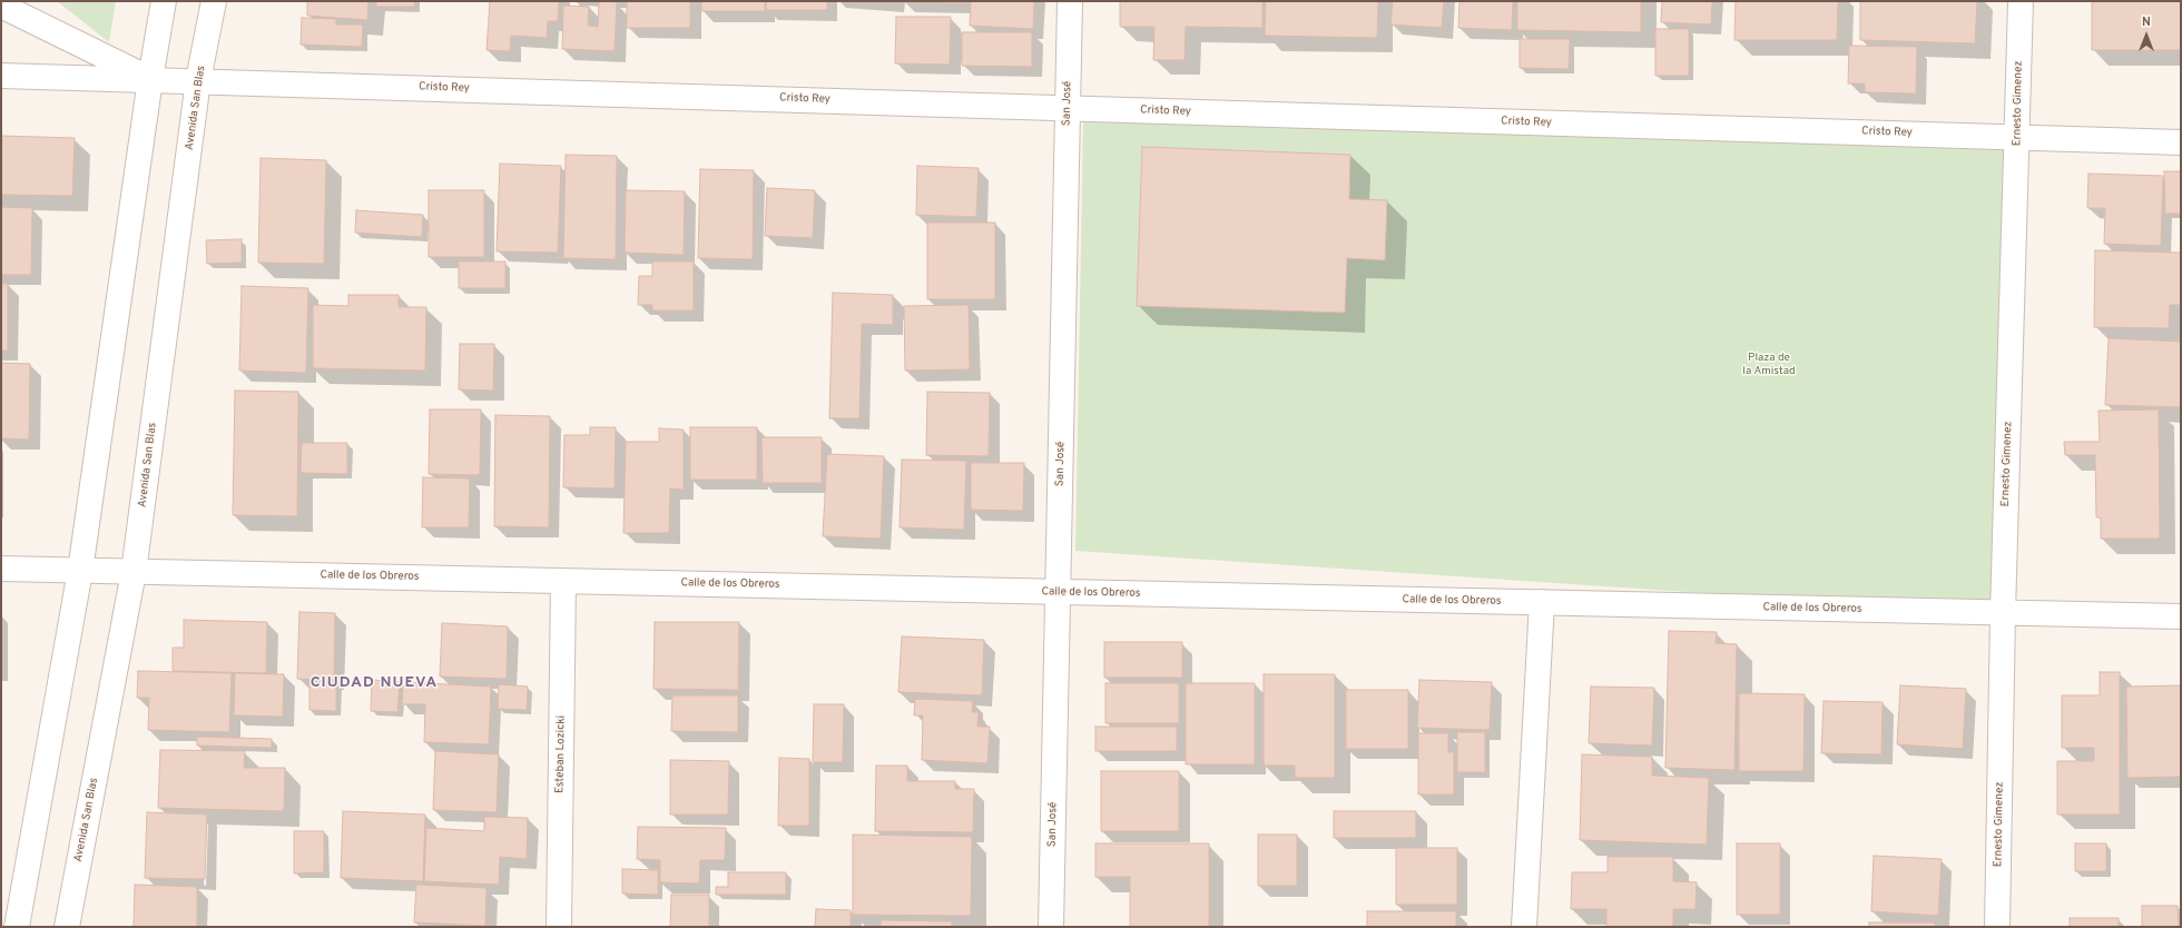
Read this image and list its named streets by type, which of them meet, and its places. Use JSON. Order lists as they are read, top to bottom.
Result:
{
  "streets": {
    "street": [
      "Cristo Rey",
      "San José",
      "Ernesto Gimenez",
      "Avenida San Blas",
      "Calle de los Obreros",
      "Esteban Lozicki"
    ]
  },
  "crossings": [
    ["Cristo Rey", "San José"],
    ["Cristo Rey", "Ernesto Gimenez"],
    ["Cristo Rey", "Avenida San Blas"],
    ["San José", "Calle de los Obreros"],
    ["Ernesto Gimenez", "Calle de los Obreros"],
    ["Avenida San Blas", "Calle de los Obreros"],
    ["Calle de los Obreros", "Esteban Lozicki"]
  ],
  "districts": ["CIUDAD NUEVA"],
  "parks": ["Plaza de la Amistad"],
  "north": "top"
}
